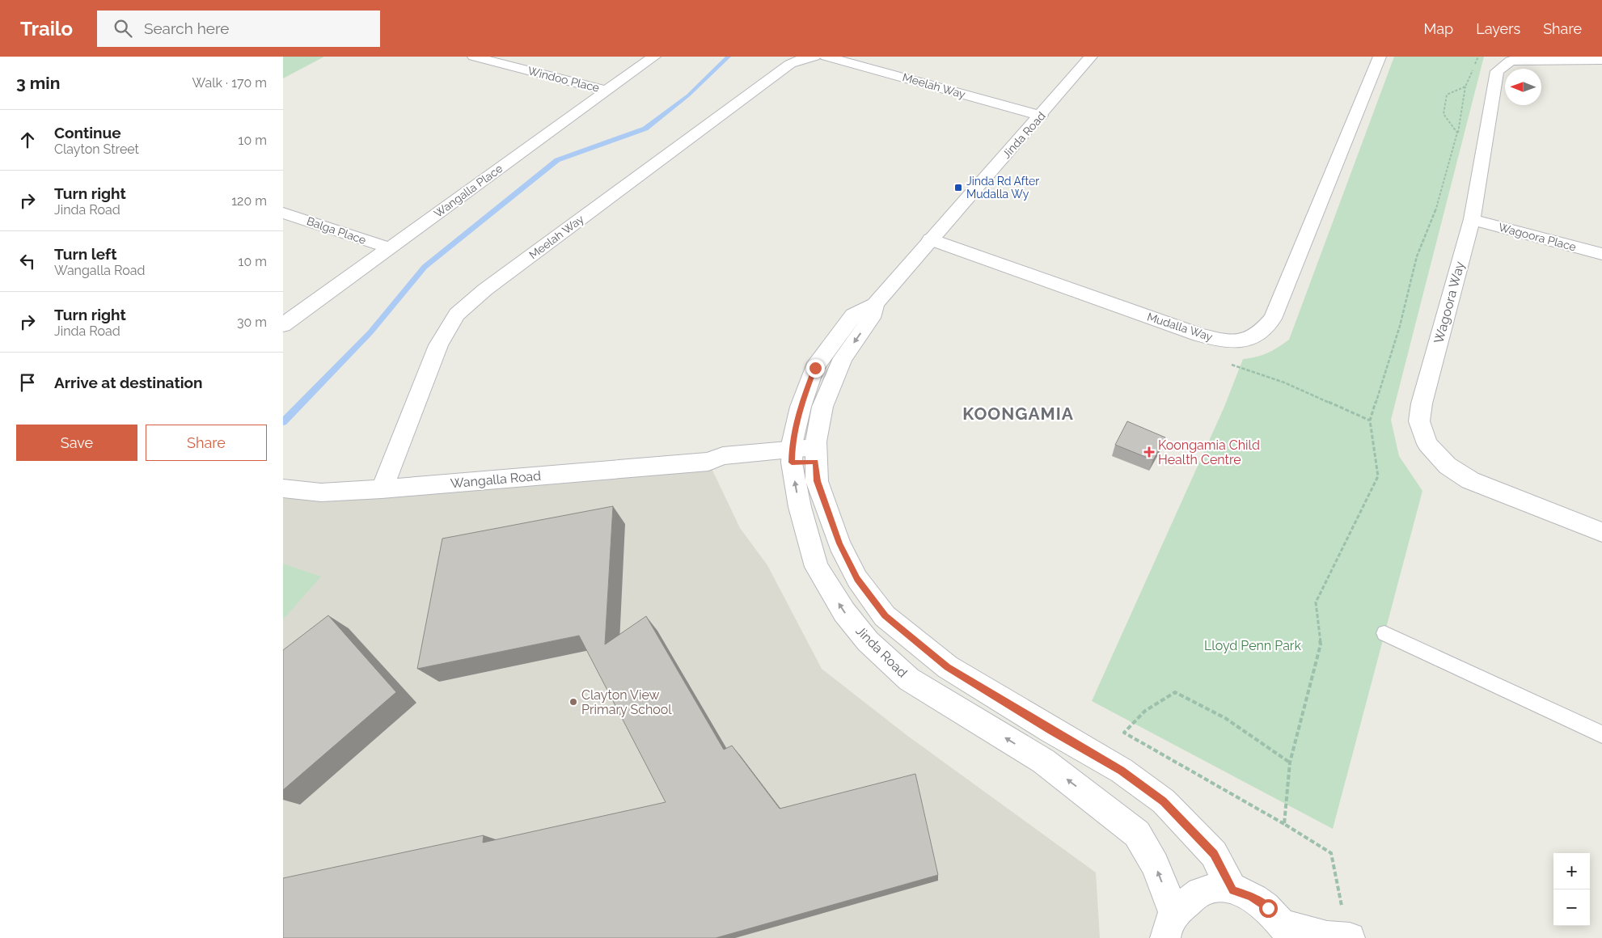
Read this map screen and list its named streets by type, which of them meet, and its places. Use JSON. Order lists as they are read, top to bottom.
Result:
{
  "streets": {
    "street": [
      "Windoo Place",
      "Meelah Way",
      "Jinda Road",
      "Wangalla Place",
      "Balga Place",
      "Wagoora Place",
      "Wagoora Way",
      "Mudalla Way",
      "Wangalla Road"
    ]
  },
  "crossings": [
    ["Windoo Place", "Wangalla Place"],
    ["Meelah Way", "Jinda Road"],
    ["Meelah Way", "Wangalla Road"],
    ["Jinda Road", "Mudalla Way"],
    ["Jinda Road", "Wangalla Road"],
    ["Wangalla Place", "Balga Place"],
    ["Wagoora Place", "Wagoora Way"]
  ],
  "districts": ["KOONGAMIA"],
  "parks": ["Lloyd Penn Park"],
  "places": {
    "transit": ["Jinda Rd After Mudalla Wy"],
    "health": ["Koongamia Child Health Centre"],
    "other": ["Clayton View Primary School"]
  },
  "north": "left",
  "page": {
    "header": "Trailo",
    "search": "Search here",
    "nav": ["Map", "Layers", "Share"],
    "heading": ["3 min", "Walk · 170 m"],
    "list": [
      ["Continue", "Clayton Street", "10 m"],
      ["Turn right", "Jinda Road", "120 m"],
      ["Turn left", "Wangalla Road", "10 m"],
      ["Turn right", "Jinda Road", "30 m"],
      "Arrive at destination"
    ],
    "buttons": ["Save", "Share"],
    "map_buttons": ["+", "−"]
  }
}
